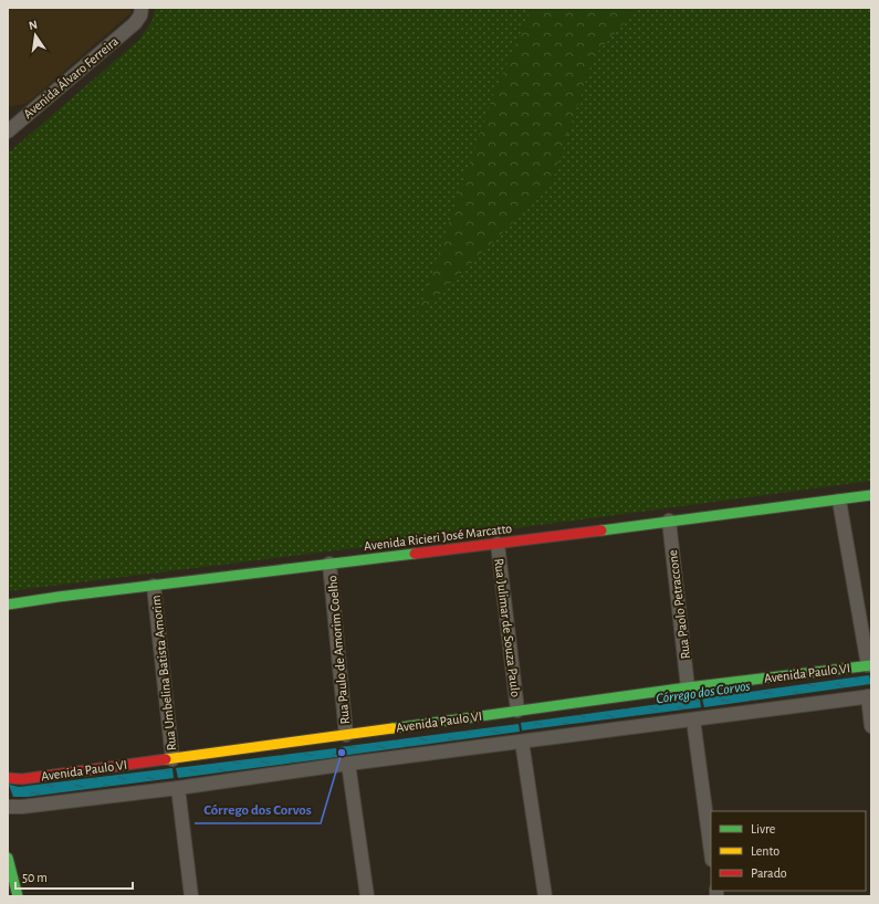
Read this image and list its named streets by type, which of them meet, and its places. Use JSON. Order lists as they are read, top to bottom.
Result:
{
  "streets": {
    "street": [
      "Avenida Álvaro Ferreira",
      "Avenida Ricieri José Marcatto",
      "Rua Paolo Petraccone",
      "Rua Julimar de Souza Paulo",
      "Rua Paulo de Amorim Coelho",
      "Rua Umbelina Batista Amorim",
      "Avenida Paulo VI"
    ]
  },
  "crossings": [
    ["Avenida Ricieri José Marcatto", "Rua Paolo Petraccone"],
    ["Avenida Ricieri José Marcatto", "Rua Julimar de Souza Paulo"],
    ["Avenida Ricieri José Marcatto", "Rua Paulo de Amorim Coelho"],
    ["Avenida Ricieri José Marcatto", "Rua Umbelina Batista Amorim"],
    ["Rua Paolo Petraccone", "Avenida Paulo VI"],
    ["Rua Julimar de Souza Paulo", "Avenida Paulo VI"],
    ["Rua Paulo de Amorim Coelho", "Avenida Paulo VI"],
    ["Rua Umbelina Batista Amorim", "Avenida Paulo VI"]
  ],
  "water": ["Córrego dos Corvos"],
  "places": ["Córrego dos Corvos"],
  "legend": ["Livre", "Lento", "Parado"],
  "scale_bar": "50 m",
  "north": "top"
}
